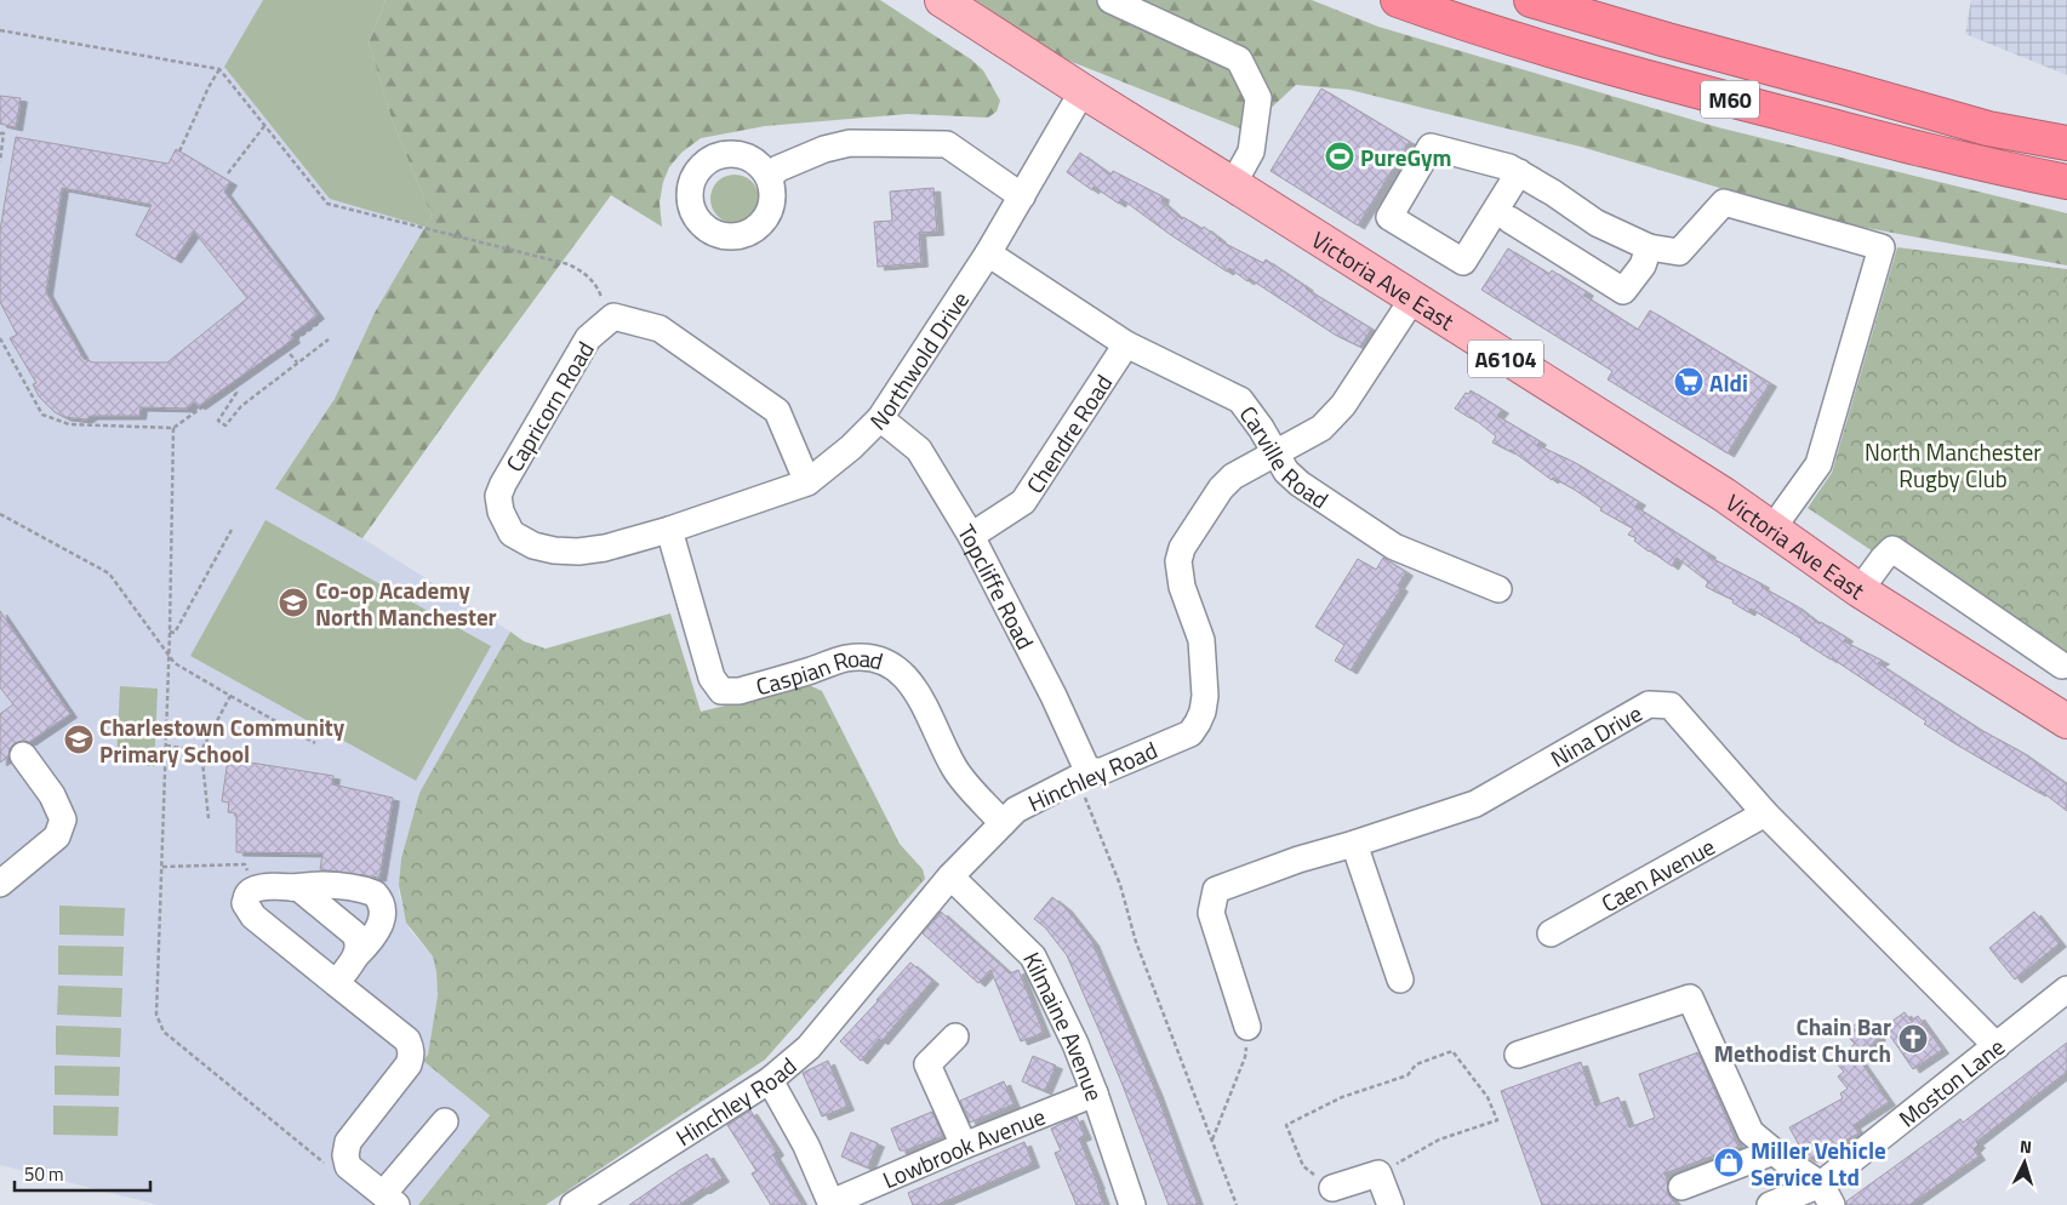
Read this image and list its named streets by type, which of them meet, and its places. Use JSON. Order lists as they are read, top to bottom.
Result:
{
  "streets": {
    "highway": ["M60"],
    "main road": ["Victoria Ave East", "A6104"],
    "street": [
      "Northwold Drive",
      "Capricorn Road",
      "Chendre Road",
      "Carville Road",
      "Topcliffe Road",
      "Caspian Road",
      "Nina Drive",
      "Hinchley Road",
      "Caen Avenue",
      "Kilmaine Avenue",
      "Moston Lane",
      "Lowbrook Avenue"
    ]
  },
  "crossings": [
    ["Victoria Ave East", "Northwold Drive"],
    ["Victoria Ave East", "Hinchley Road"],
    ["Northwold Drive", "Capricorn Road"],
    ["Northwold Drive", "Carville Road"],
    ["Northwold Drive", "Topcliffe Road"],
    ["Northwold Drive", "Caspian Road"],
    ["Capricorn Road", "Caspian Road"],
    ["Chendre Road", "Carville Road"],
    ["Chendre Road", "Topcliffe Road"],
    ["Carville Road", "Hinchley Road"],
    ["Topcliffe Road", "Hinchley Road"],
    ["Caspian Road", "Hinchley Road"],
    ["Nina Drive", "Caen Avenue"],
    ["Nina Drive", "Moston Lane"],
    ["Hinchley Road", "Kilmaine Avenue"],
    ["Kilmaine Avenue", "Lowbrook Avenue"]
  ],
  "parks": ["North Manchester Rugby Club"],
  "places": {
    "sports": ["PureGym"],
    "supermarket": ["Aldi"],
    "school or university": ["Co-op Academy North Manchester", "Charlestown Community Primary School"],
    "church": ["Chain Bar Methodist Church"],
    "shop": ["Miller Vehicle Service Ltd"]
  },
  "scale_bar": "50 m",
  "north": "top"
}
